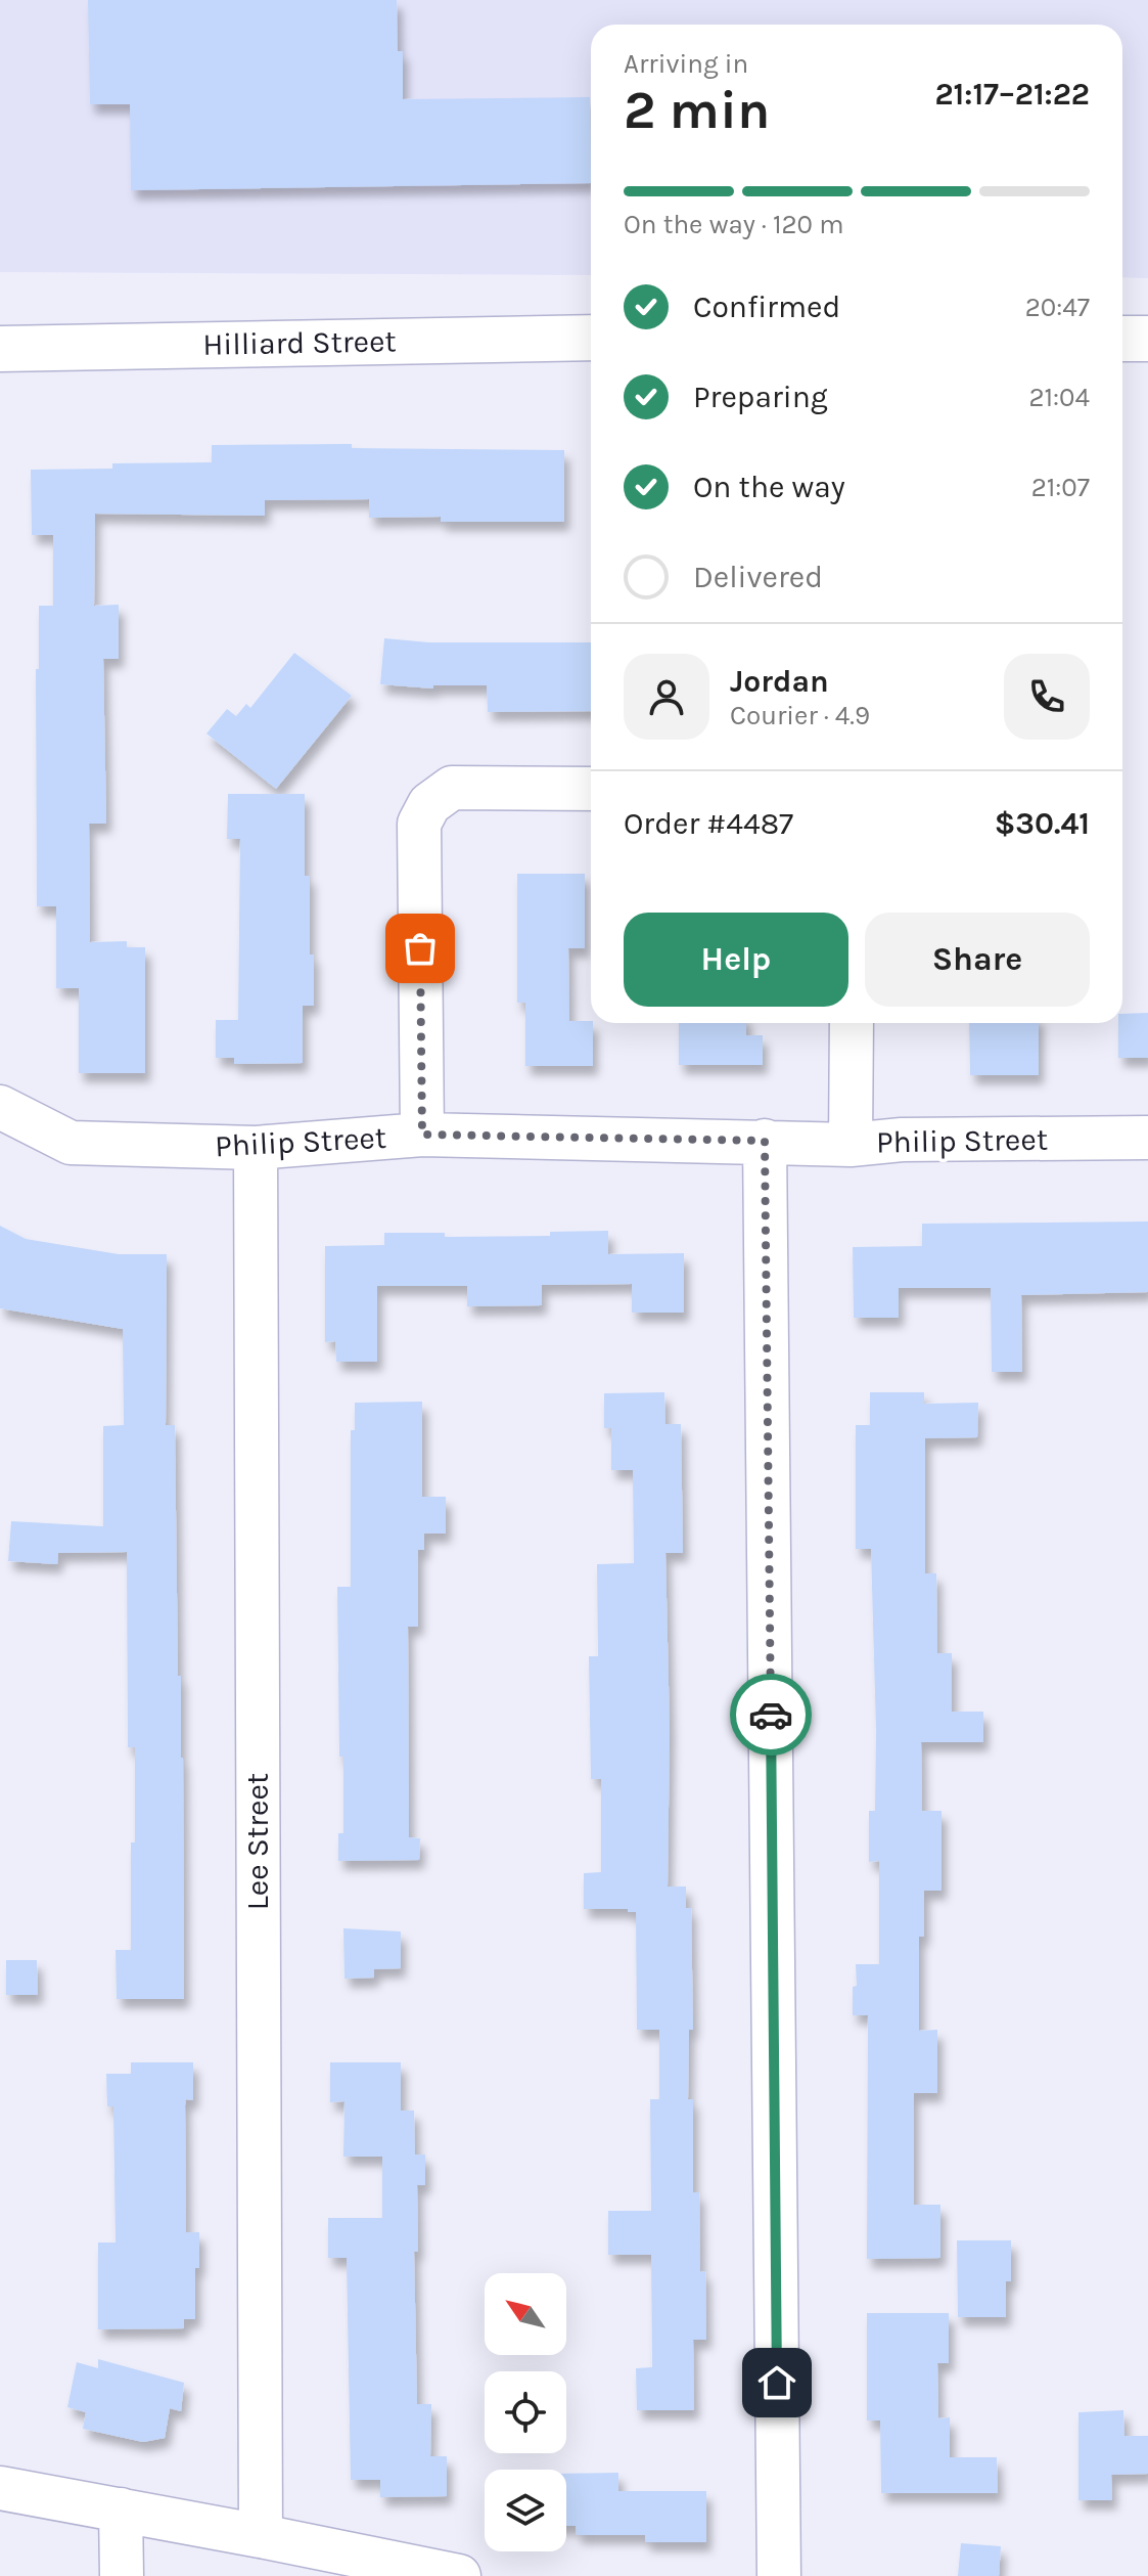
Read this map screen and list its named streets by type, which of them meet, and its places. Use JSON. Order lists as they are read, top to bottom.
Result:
{
  "streets": {
    "street": ["Hilliard Street", "Philip Street", "Lee Street"]
  },
  "crossings": [
    ["Philip Street", "Lee Street"]
  ],
  "north": "top left",
  "page": {
    "heading": ["2 min", "Arriving in", "21:17–21:22"],
    "panel": [
      "Jordan",
      "Courier · 4.9",
      "Order #4487",
      "$30.41"
    ],
    "bar": "On the way · 120 m",
    "list": [
      ["Confirmed", "20:47"],
      ["Preparing", "21:04"],
      ["On the way", "21:07"],
      "Delivered"
    ],
    "buttons": ["Help", "Share"]
  }
}
